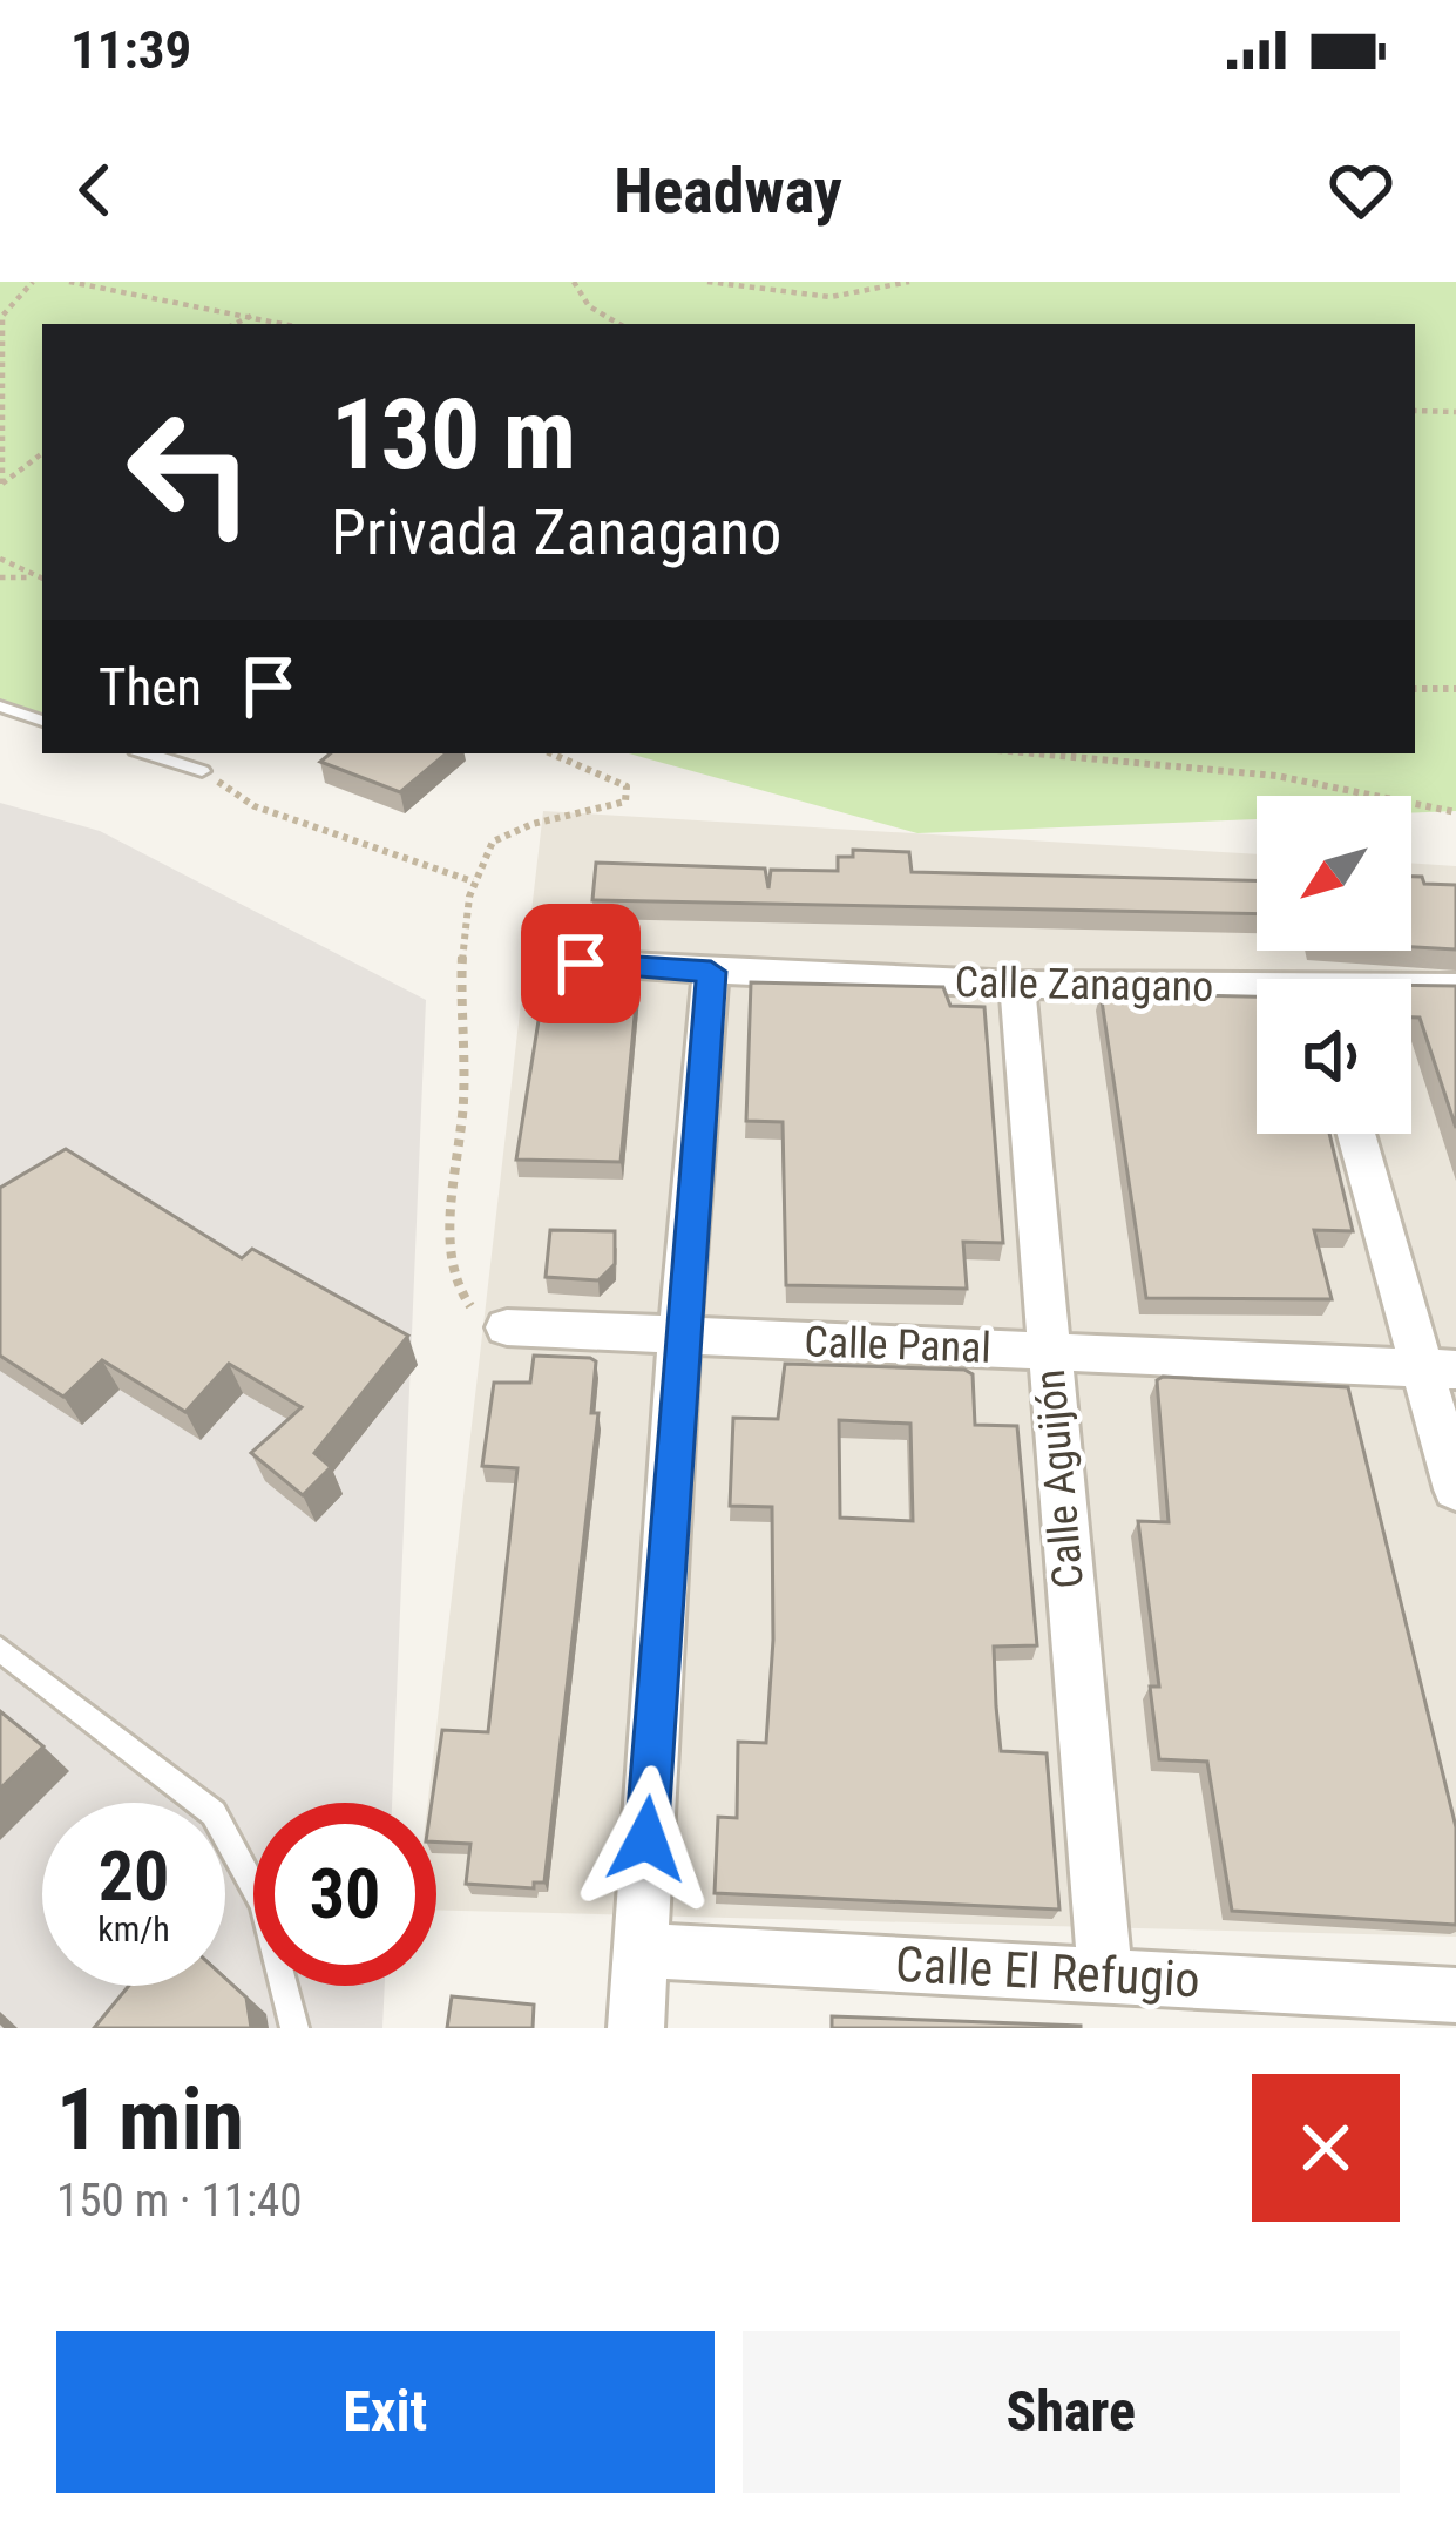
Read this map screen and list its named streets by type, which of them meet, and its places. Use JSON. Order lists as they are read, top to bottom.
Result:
{
  "streets": {
    "street": [
      "Calle Zanagano",
      "Calle Panal",
      "Calle Aguijón",
      "Calle El Refugio"
    ]
  },
  "crossings": [
    ["Calle Zanagano", "Calle Aguijón"],
    ["Calle Panal", "Calle Aguijón"],
    ["Calle Aguijón", "Calle El Refugio"]
  ],
  "north": "bottom left",
  "page": {
    "status": "11:39",
    "header": "Headway",
    "turn": ["130 m", "Privada Zanagano"],
    "then": "Then",
    "speed": "20 km/h",
    "limit": "30",
    "heading": ["1 min", "150 m · 11:40"],
    "buttons": ["Exit", "Share"]
  }
}
